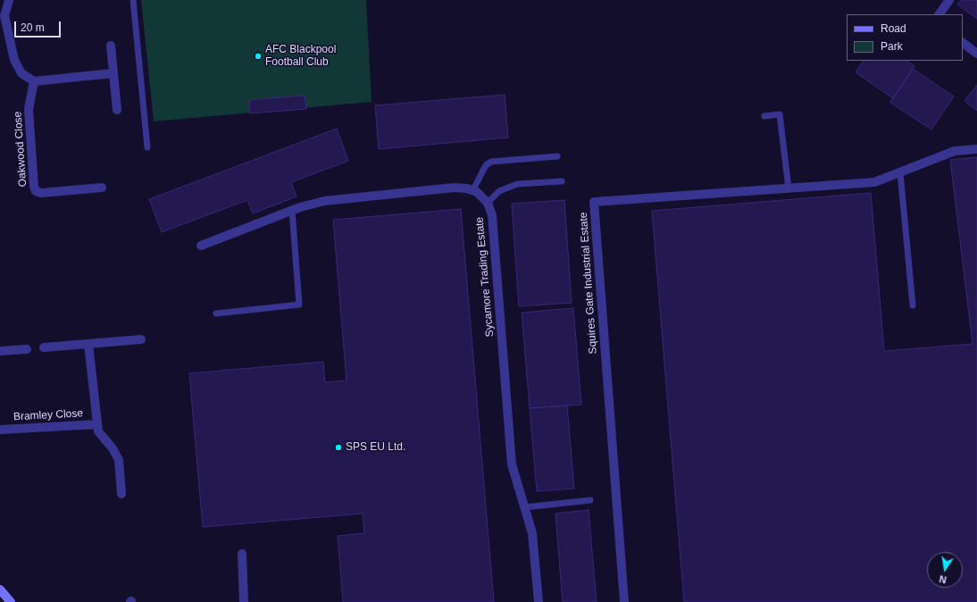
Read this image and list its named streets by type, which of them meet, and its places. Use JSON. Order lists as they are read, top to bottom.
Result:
{
  "streets": {
    "street": [
      "Oakwood Close",
      "Sycamore Trading Estate",
      "Squires Gate Industrial Estate",
      "Bramley Close"
    ]
  },
  "places": ["AFC Blackpool Football Club", "SPS EU Ltd."],
  "legend": ["Road", "Park"],
  "scale_bar": "20 m",
  "north": "bottom"
}
